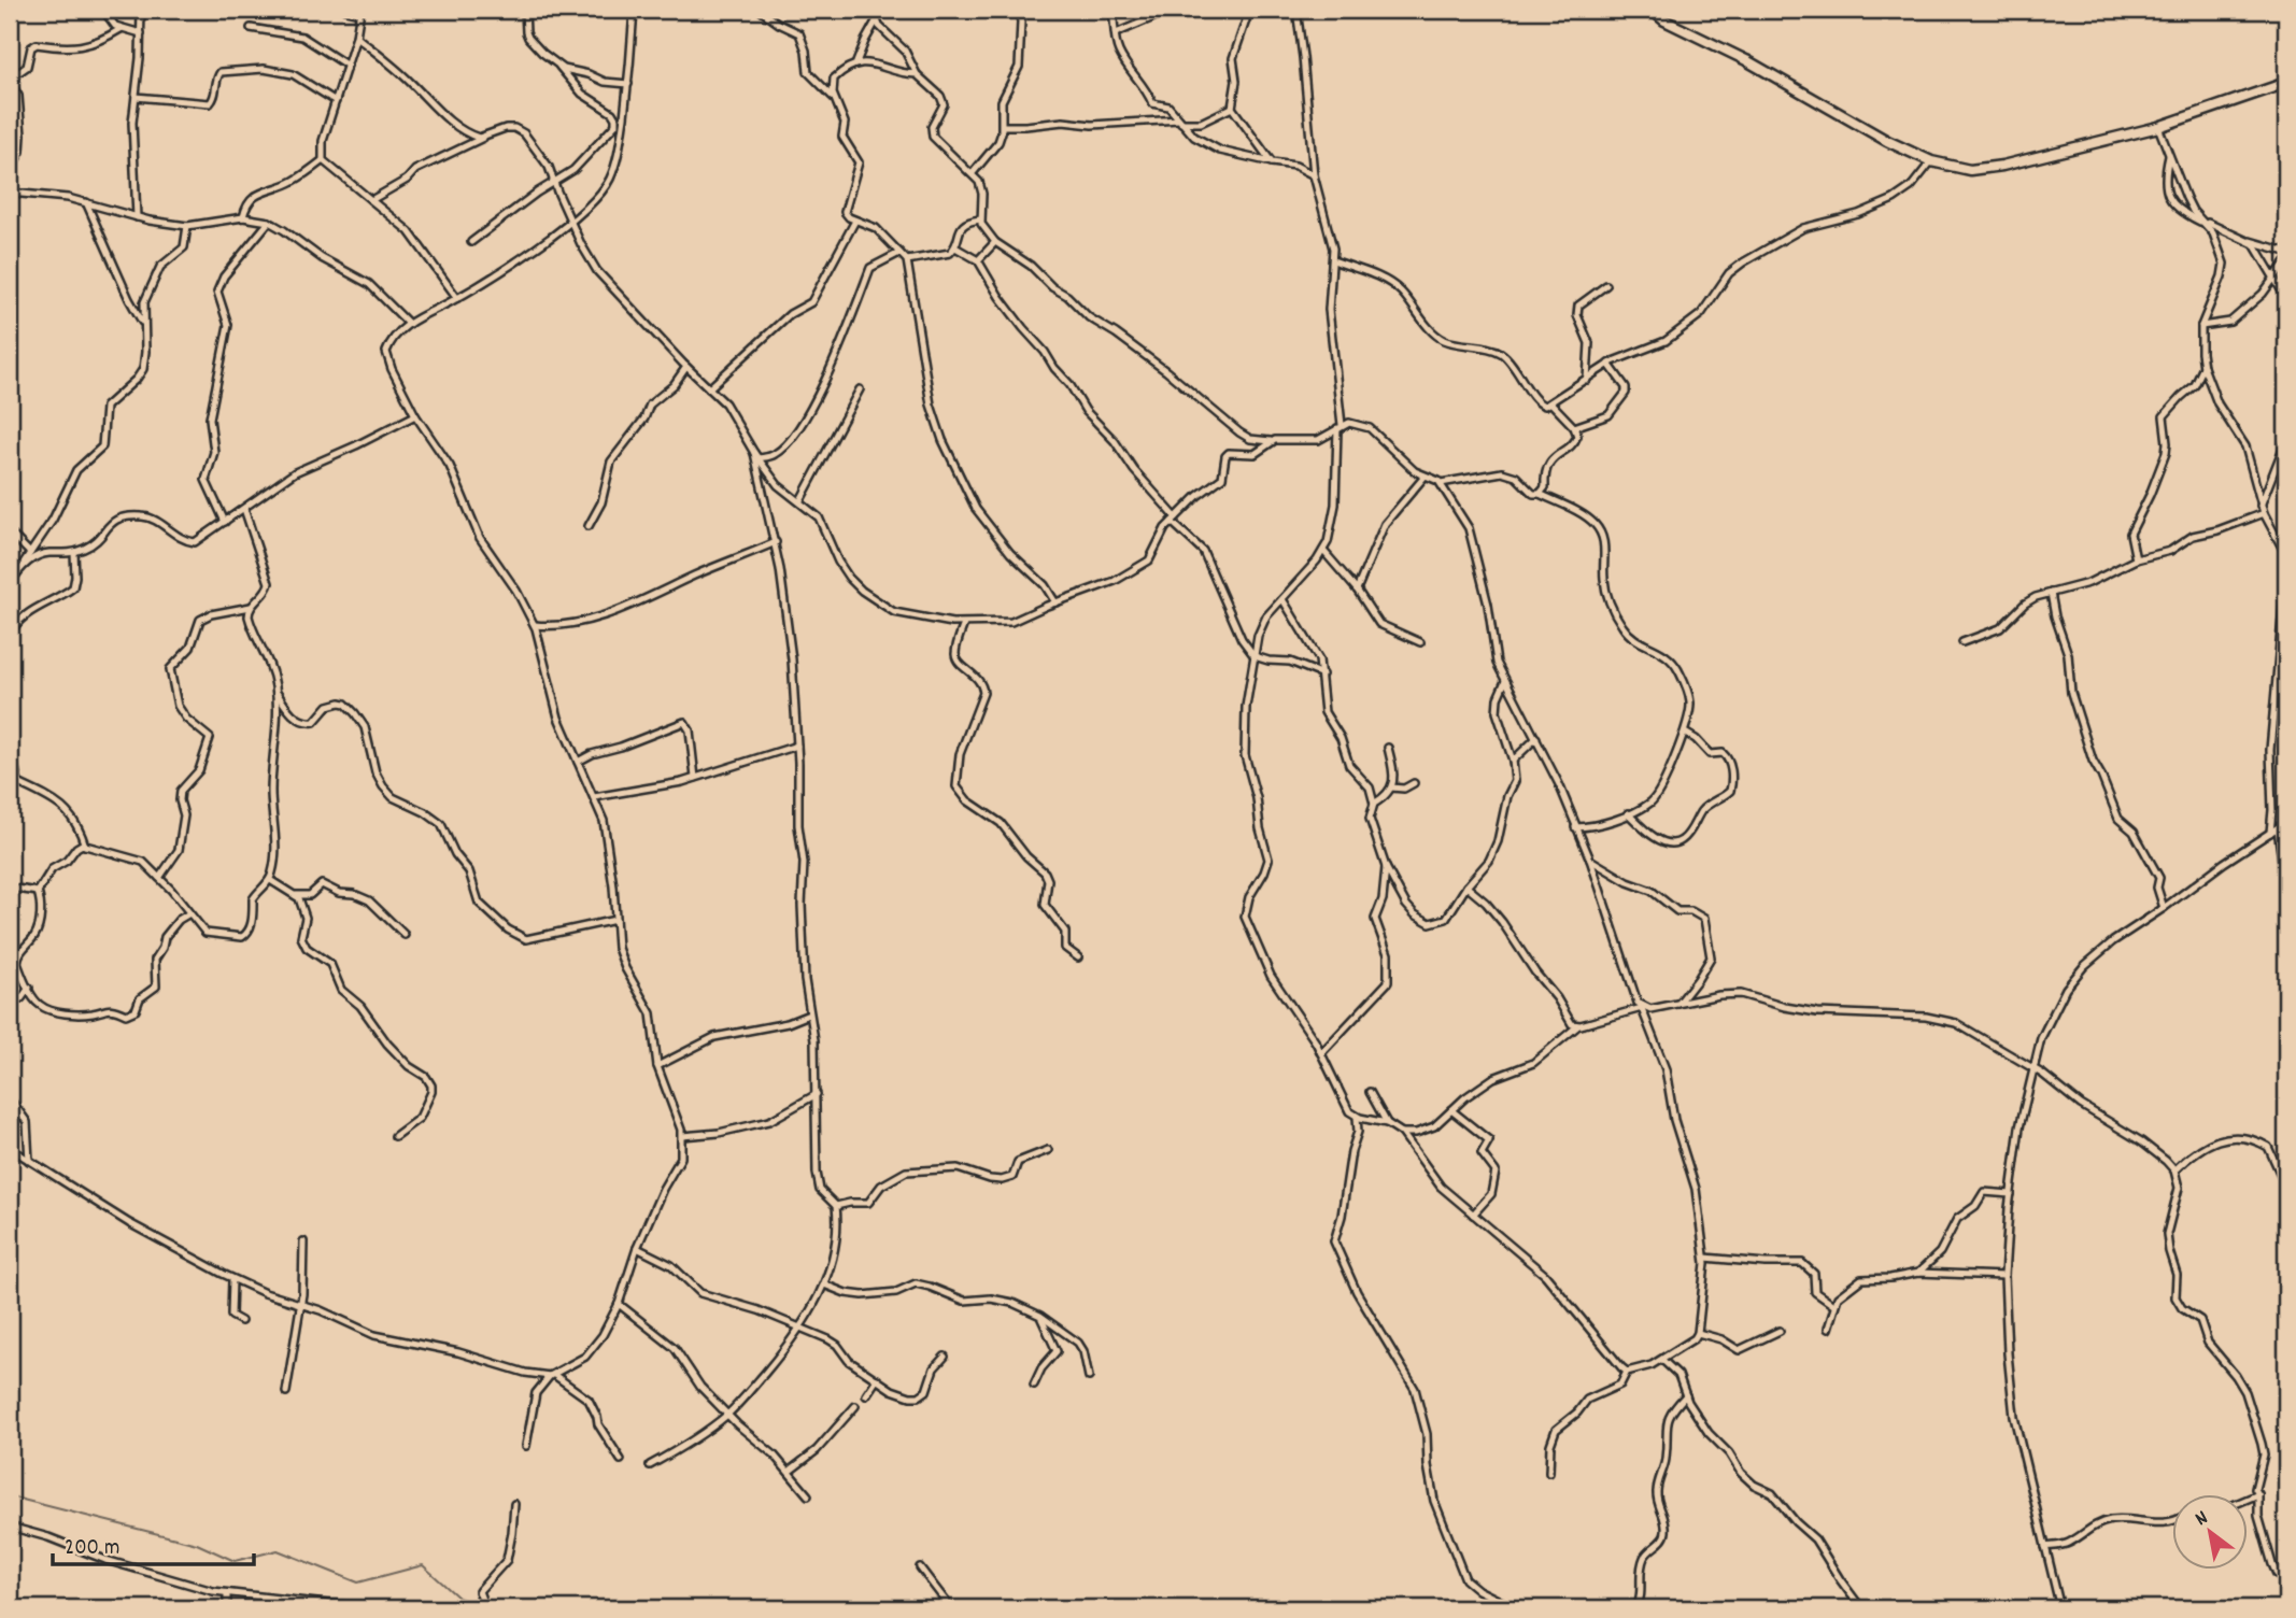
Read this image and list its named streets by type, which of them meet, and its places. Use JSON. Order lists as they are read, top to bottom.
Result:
{
  "scale_bar": "200 m",
  "north": "top left"
}
